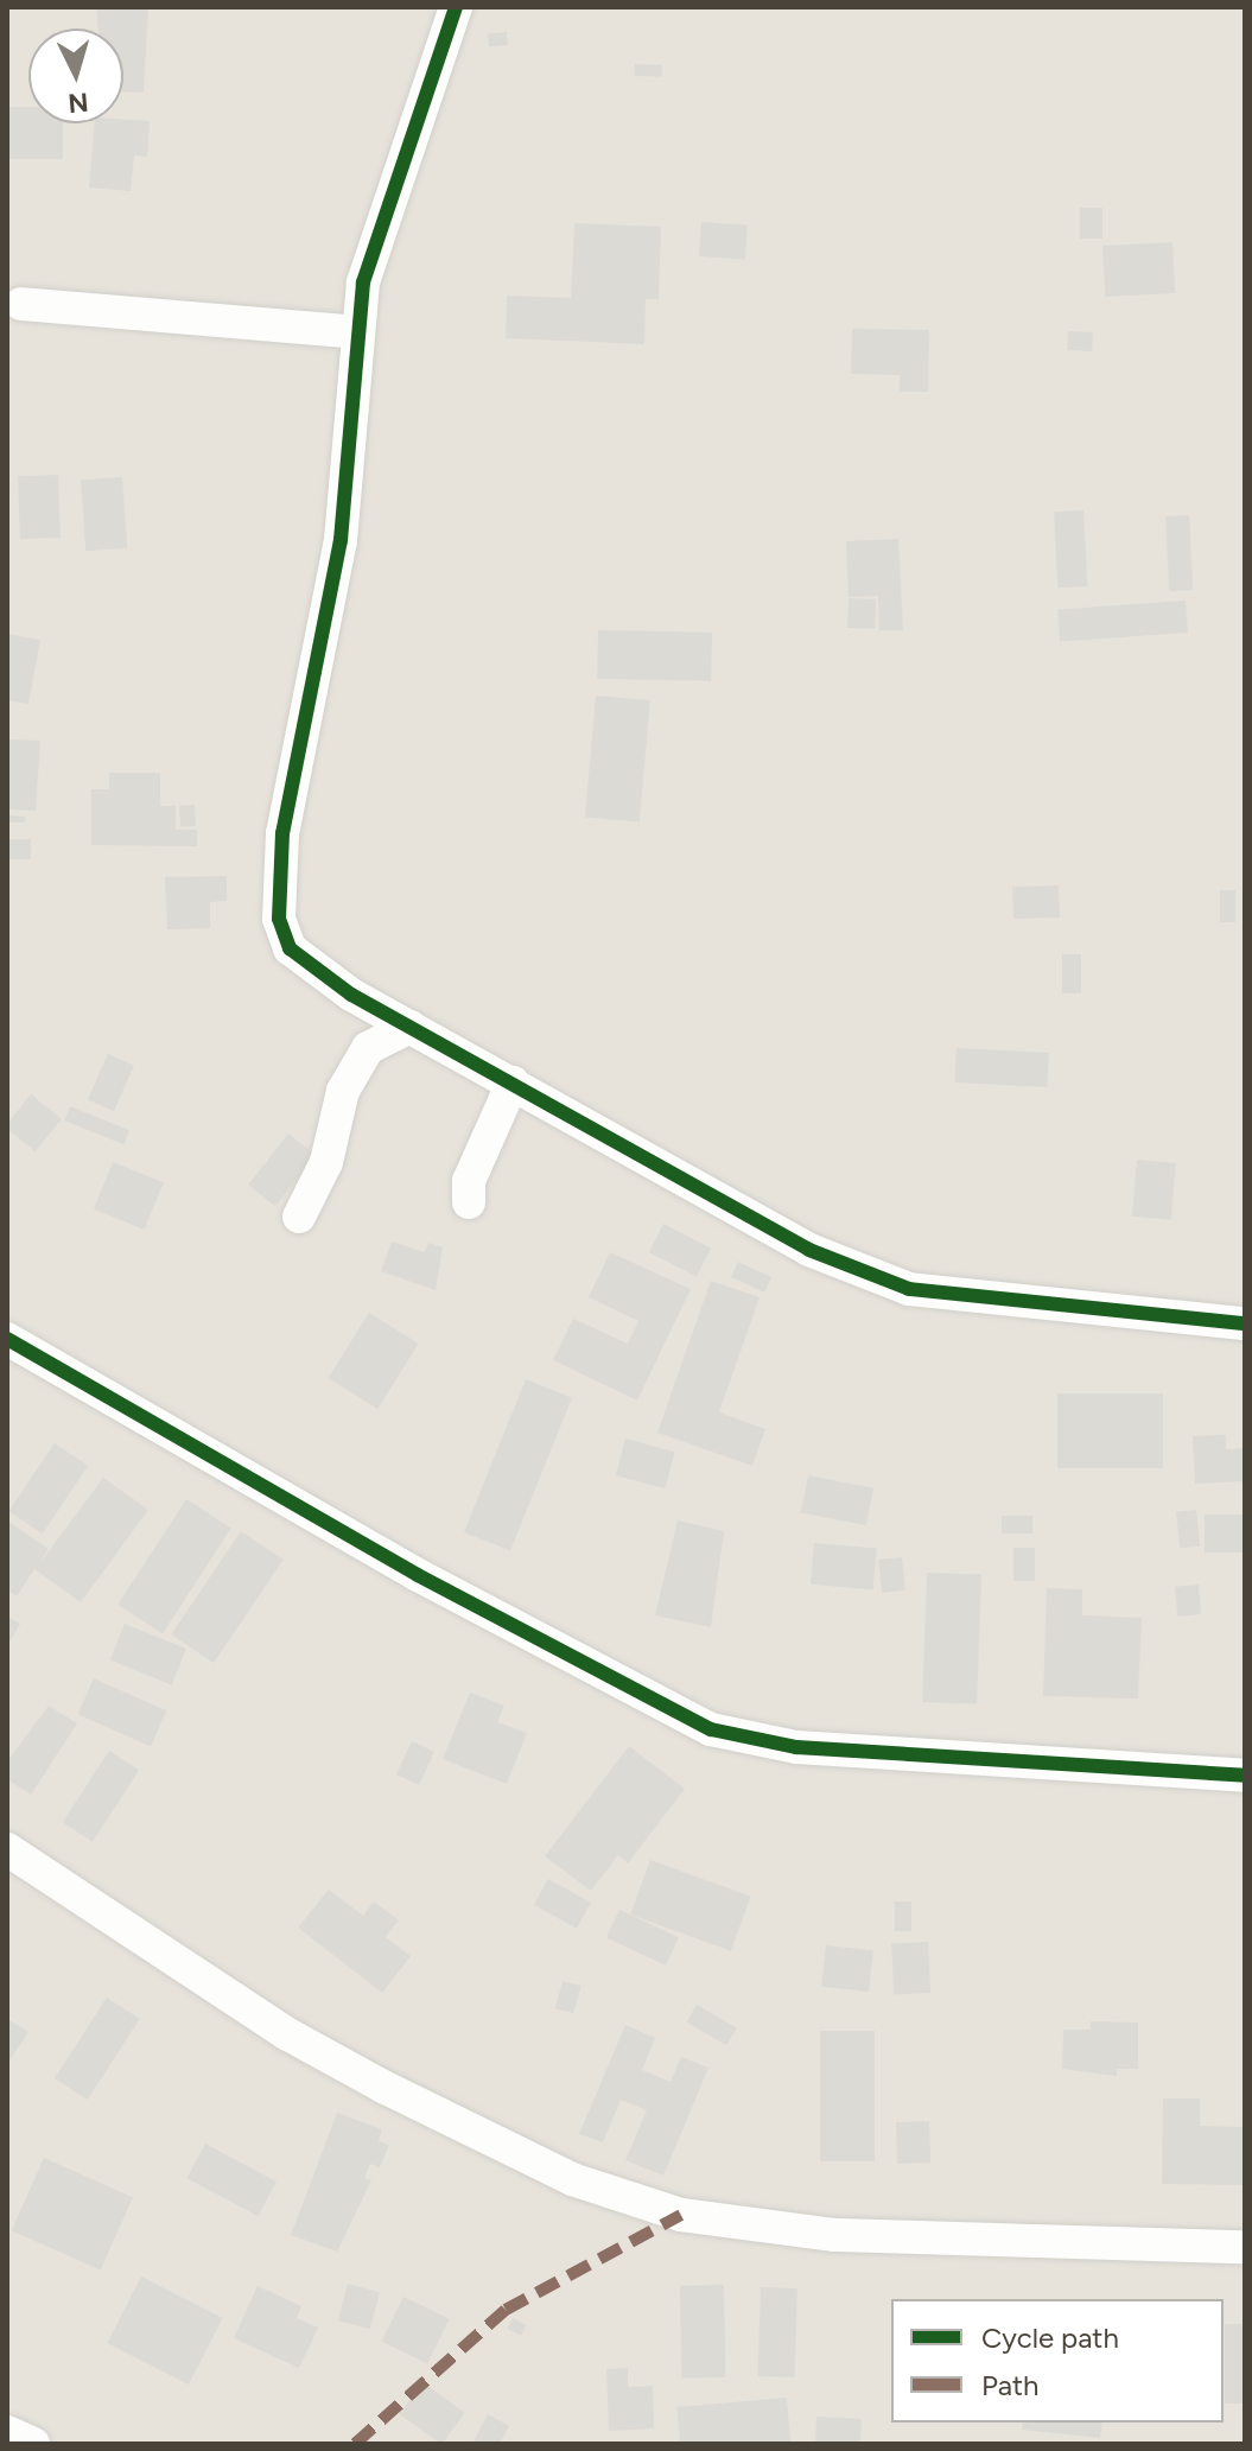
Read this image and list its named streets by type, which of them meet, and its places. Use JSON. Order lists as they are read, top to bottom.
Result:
{
  "legend": ["Cycle path", "Path"],
  "north": "bottom"
}
